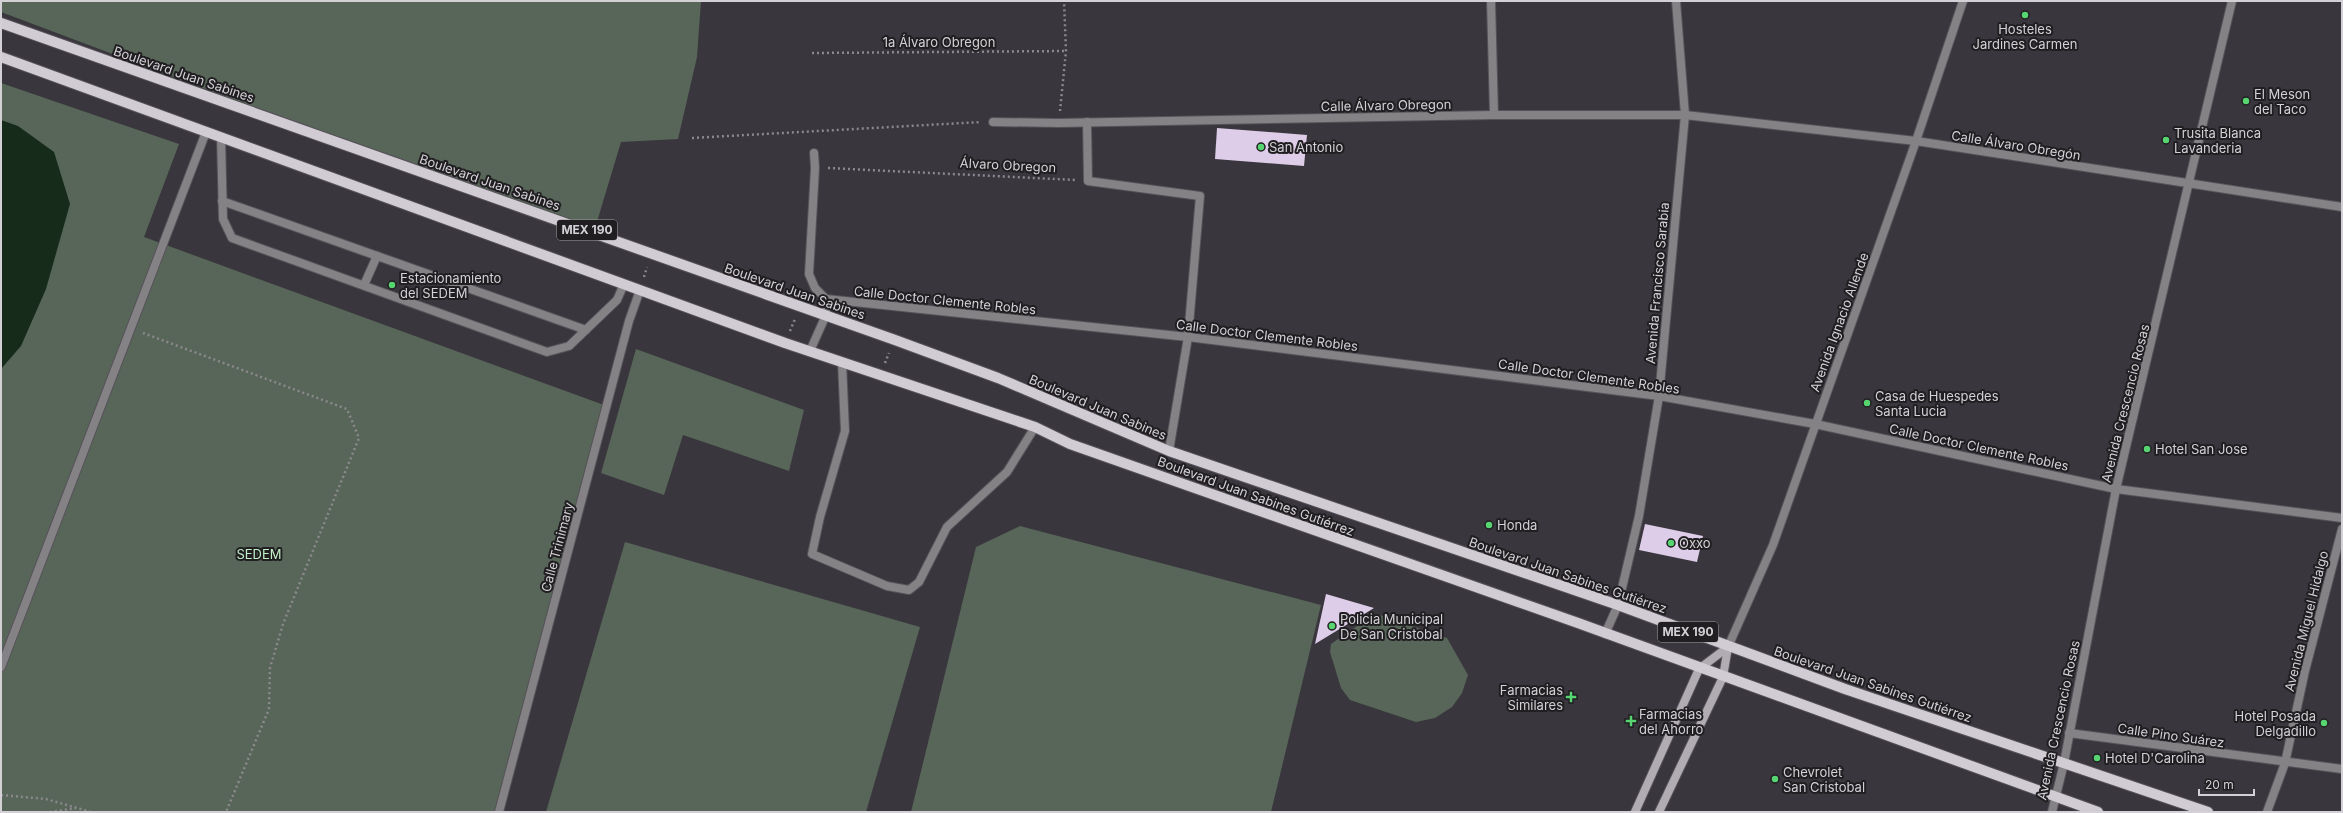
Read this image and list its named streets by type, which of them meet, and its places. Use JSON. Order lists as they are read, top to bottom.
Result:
{
  "streets": {
    "main road": ["Boulevard Juan Sabines", "MEX 190", "Boulevard Juan Sabines Gutiérrez"],
    "street": [
      "Calle Álvaro Obregon",
      "Calle Álvaro Obregón",
      "Avenida Francisco Sarabia",
      "Calle Doctor Clemente Robles",
      "Avenida Ignacio Allende",
      "Avenida Crescencio Rosas",
      "Calle Trinimary",
      "Avenida Miguel Hidalgo",
      "Calle Pino Suárez"
    ],
    "path": ["1a Álvaro Obregon", "Álvaro Obregon"]
  },
  "crossings": [
    ["Boulevard Juan Sabines", "Boulevard Juan Sabines Gutiérrez"],
    ["Calle Álvaro Obregon", "Calle Álvaro Obregón"],
    ["Calle Álvaro Obregon", "Avenida Francisco Sarabia"],
    ["Calle Álvaro Obregón", "Avenida Francisco Sarabia"],
    ["Calle Álvaro Obregón", "Avenida Ignacio Allende"],
    ["Calle Álvaro Obregón", "Avenida Crescencio Rosas"],
    ["MEX 190", "Boulevard Juan Sabines Gutiérrez"],
    ["MEX 190", "Calle Trinimary"],
    ["Avenida Francisco Sarabia", "Calle Doctor Clemente Robles"],
    ["Avenida Francisco Sarabia", "Boulevard Juan Sabines Gutiérrez"],
    ["Calle Doctor Clemente Robles", "Avenida Ignacio Allende"],
    ["Calle Doctor Clemente Robles", "Avenida Crescencio Rosas"],
    ["Avenida Ignacio Allende", "Boulevard Juan Sabines Gutiérrez"],
    ["Avenida Crescencio Rosas", "Boulevard Juan Sabines Gutiérrez"],
    ["Avenida Crescencio Rosas", "Calle Pino Suárez"],
    ["Avenida Miguel Hidalgo", "Calle Pino Suárez"]
  ],
  "parks": ["SEDEM"],
  "places": {
    "other": [
      "Hosteles Jardines Carmen",
      "El Meson del Taco",
      "Trusita Blanca Lavanderia",
      "San Antonio",
      "Estacionamiento del SEDEM",
      "Casa de Huespedes Santa Lucia",
      "Hotel San Jose",
      "Honda",
      "Oxxo",
      "Policia Municipal De San Cristobal",
      "Hotel Posada Delgadillo",
      "Hotel D'Carolina",
      "Chevrolet San Cristobal"
    ],
    "health": ["Farmacias Similares", "Farmacias del Ahorro"]
  },
  "scale_bar": "20 m"
}
